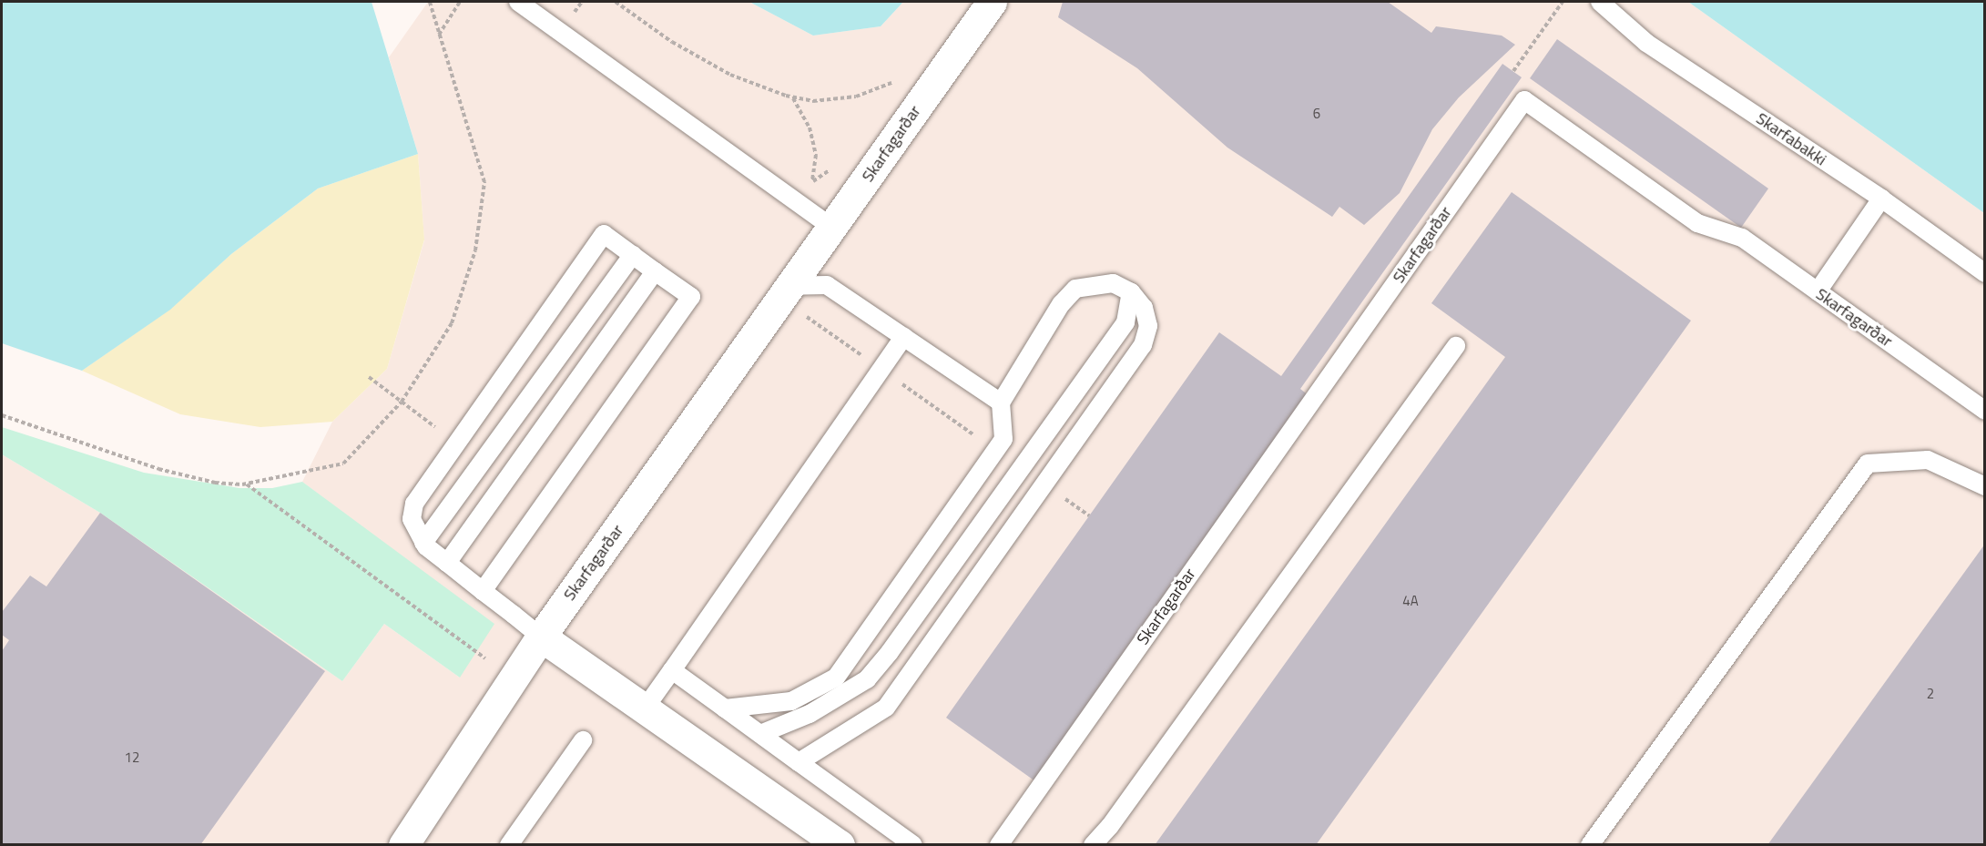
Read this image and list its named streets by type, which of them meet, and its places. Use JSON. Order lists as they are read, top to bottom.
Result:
{
  "streets": {
    "street": ["Skarfagarðar"],
    "lane": ["Skarfabakki"]
  },
  "house_numbers": [
    "6",
    "4A",
    "2",
    "12"
  ]
}
